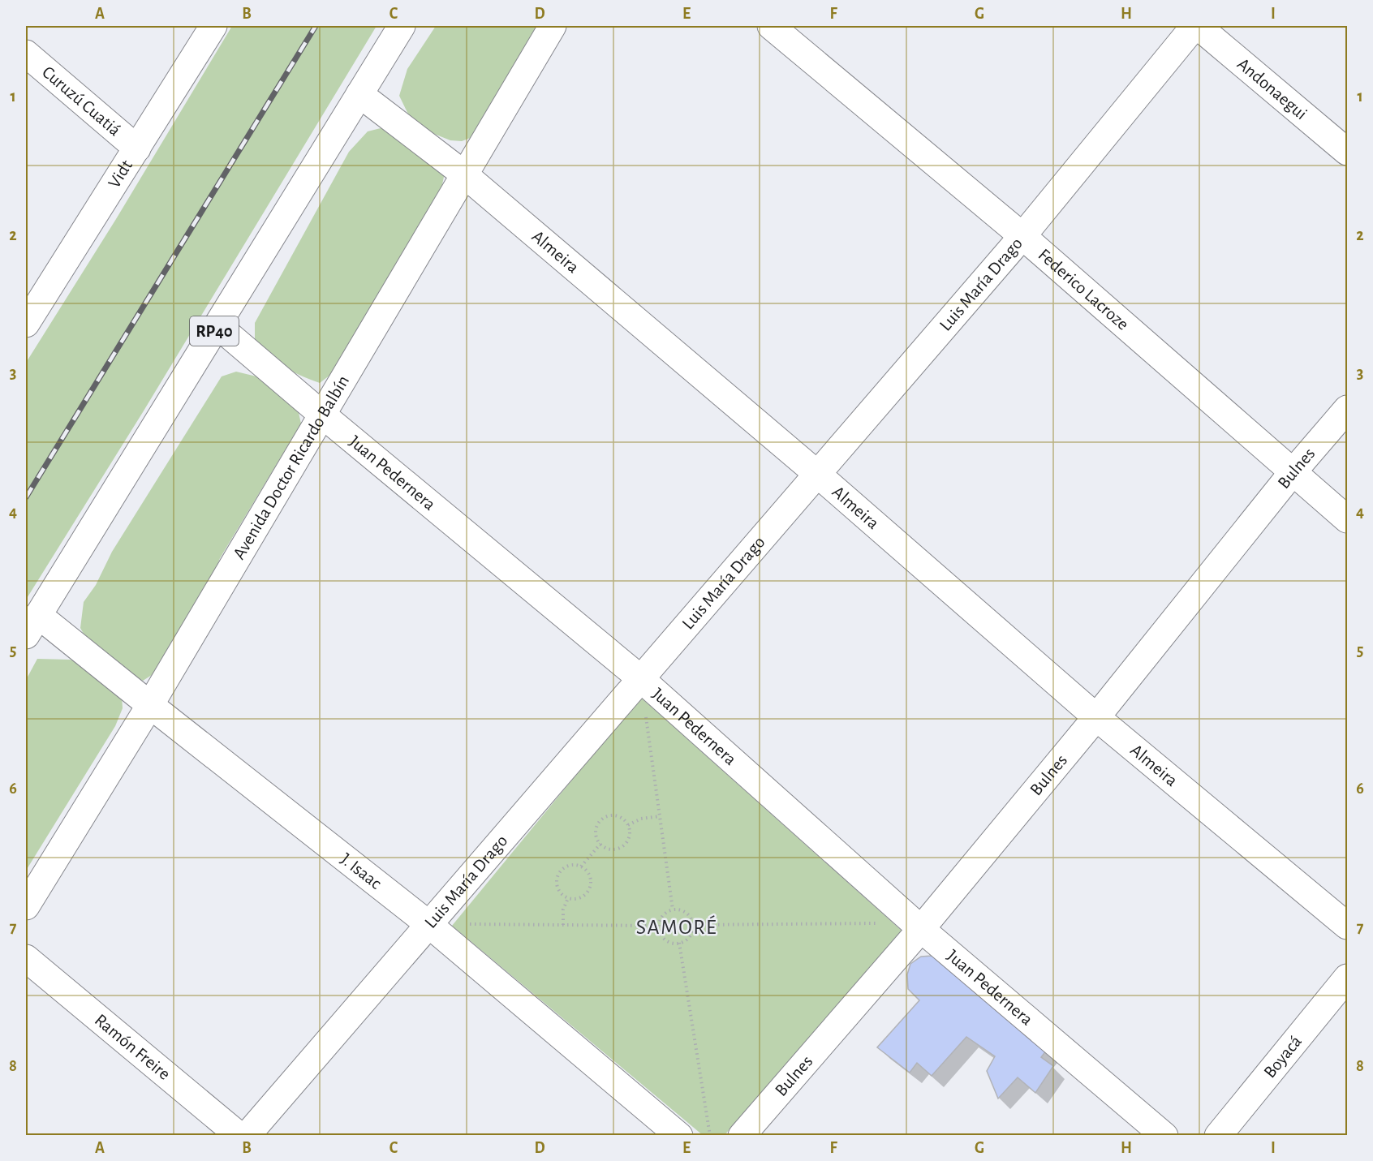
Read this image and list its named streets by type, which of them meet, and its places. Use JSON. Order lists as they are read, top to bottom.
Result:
{
  "streets": {
    "street": [
      "Andonaegui",
      "Curuzú Cuatiá",
      "Vidt",
      "Almeira",
      "Luis María Drago",
      "Federico Lacroze",
      "RP40",
      "Avenida Doctor Ricardo Balbín",
      "Bulnes",
      "Juan Pedernera",
      "J. Isaac",
      "Ramón Freire",
      "Boyacá"
    ]
  },
  "crossings": [
    ["Andonaegui", "Luis María Drago"],
    ["Curuzú Cuatiá", "Vidt"],
    ["Almeira", "Luis María Drago"],
    ["Almeira", "RP40"],
    ["Almeira", "Avenida Doctor Ricardo Balbín"],
    ["Almeira", "Bulnes"],
    ["Luis María Drago", "Federico Lacroze"],
    ["Luis María Drago", "Juan Pedernera"],
    ["Luis María Drago", "J. Isaac"],
    ["Federico Lacroze", "Bulnes"],
    ["RP40", "Juan Pedernera"],
    ["RP40", "J. Isaac"],
    ["Avenida Doctor Ricardo Balbín", "Juan Pedernera"],
    ["Avenida Doctor Ricardo Balbín", "J. Isaac"],
    ["Bulnes", "Juan Pedernera"]
  ],
  "districts": ["SAMORÉ"],
  "grid": {
    "columns": [
      "A",
      "B",
      "C",
      "D",
      "E",
      "F",
      "G",
      "H",
      "I"
    ],
    "rows": [
      "1",
      "2",
      "3",
      "4",
      "5",
      "6",
      "7",
      "8"
    ]
  }
}
